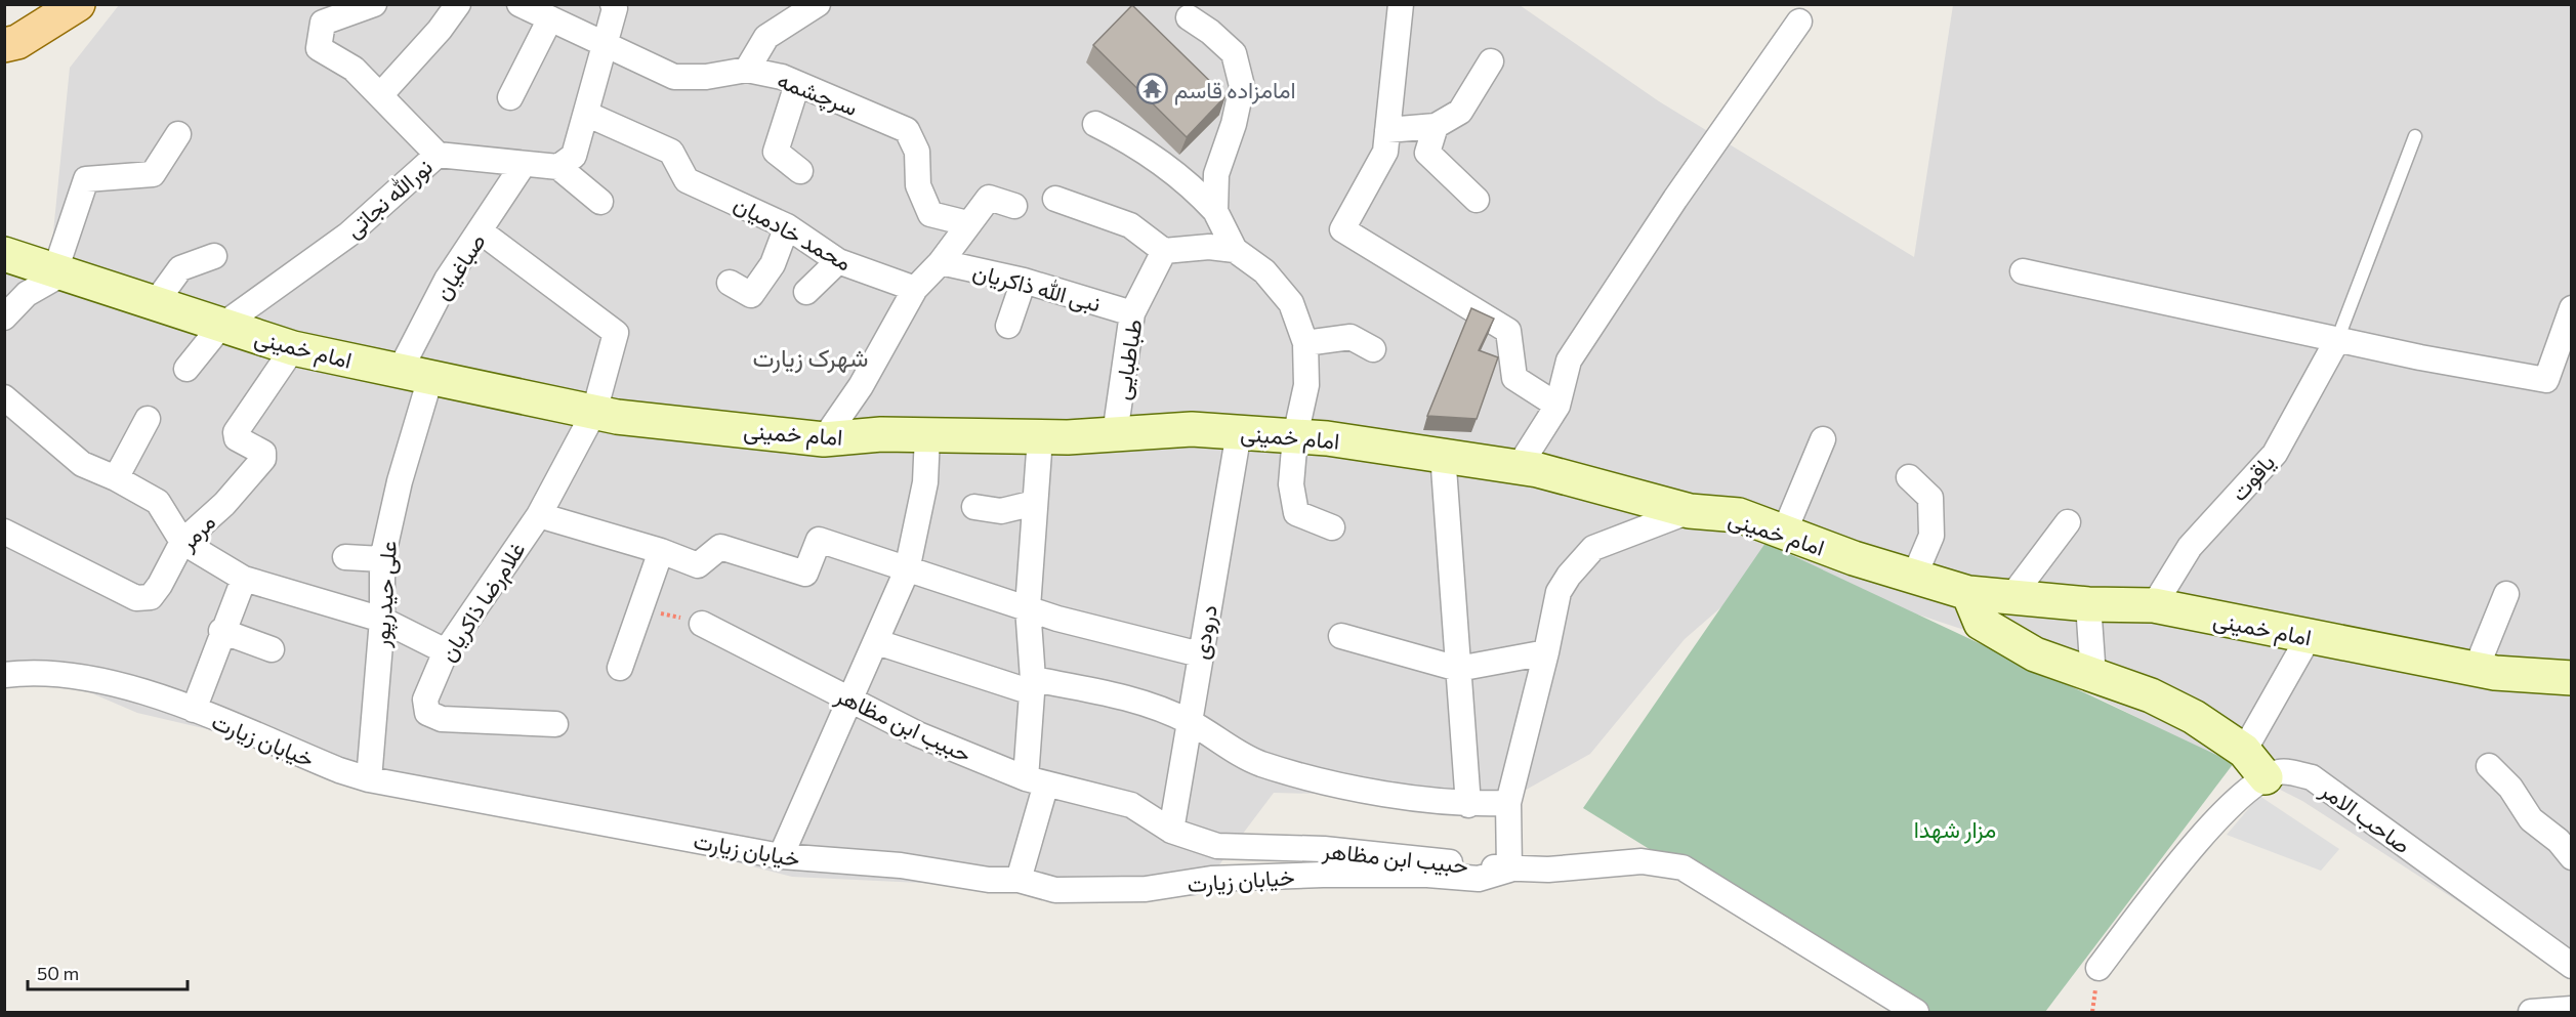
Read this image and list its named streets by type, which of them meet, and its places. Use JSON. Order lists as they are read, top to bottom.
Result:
{
  "streets": {
    "street": [
      "سرچشمه",
      "نورالله نجاتی",
      "محمد خادمیان",
      "صباغیان",
      "نبی الله ذاکریان",
      "امام خمینی",
      "طباطبایی",
      "یاقوت",
      "مرمر",
      "علی حیدرپور",
      "غلام‌رضا ذاکریان",
      "درودی",
      "حبیب ابن مظاهر",
      "خیابان زیارت",
      "صاحب الامر"
    ]
  },
  "crossings": [
    ["نورالله نجاتی", "صباغیان"],
    ["نورالله نجاتی", "امام خمینی"],
    ["صباغیان", "امام خمینی"],
    ["صباغیان", "علی حیدرپور"],
    ["صباغیان", "غلام‌رضا ذاکریان"],
    ["نبی الله ذاکریان", "طباطبایی"],
    ["امام خمینی", "طباطبایی"],
    ["امام خمینی", "یاقوت"],
    ["امام خمینی", "مرمر"],
    ["امام خمینی", "علی حیدرپور"],
    ["امام خمینی", "غلام‌رضا ذاکریان"],
    ["امام خمینی", "درودی"],
    ["علی حیدرپور", "خیابان زیارت"],
    ["درودی", "حبیب ابن مظاهر"],
    ["حبیب ابن مظاهر", "خیابان زیارت"]
  ],
  "districts": ["شهرک زیارت"],
  "parks": ["مزار شهدا"],
  "places": {
    "temple": ["امامزاده قاسم"]
  },
  "scale_bar": "50 m"
}
